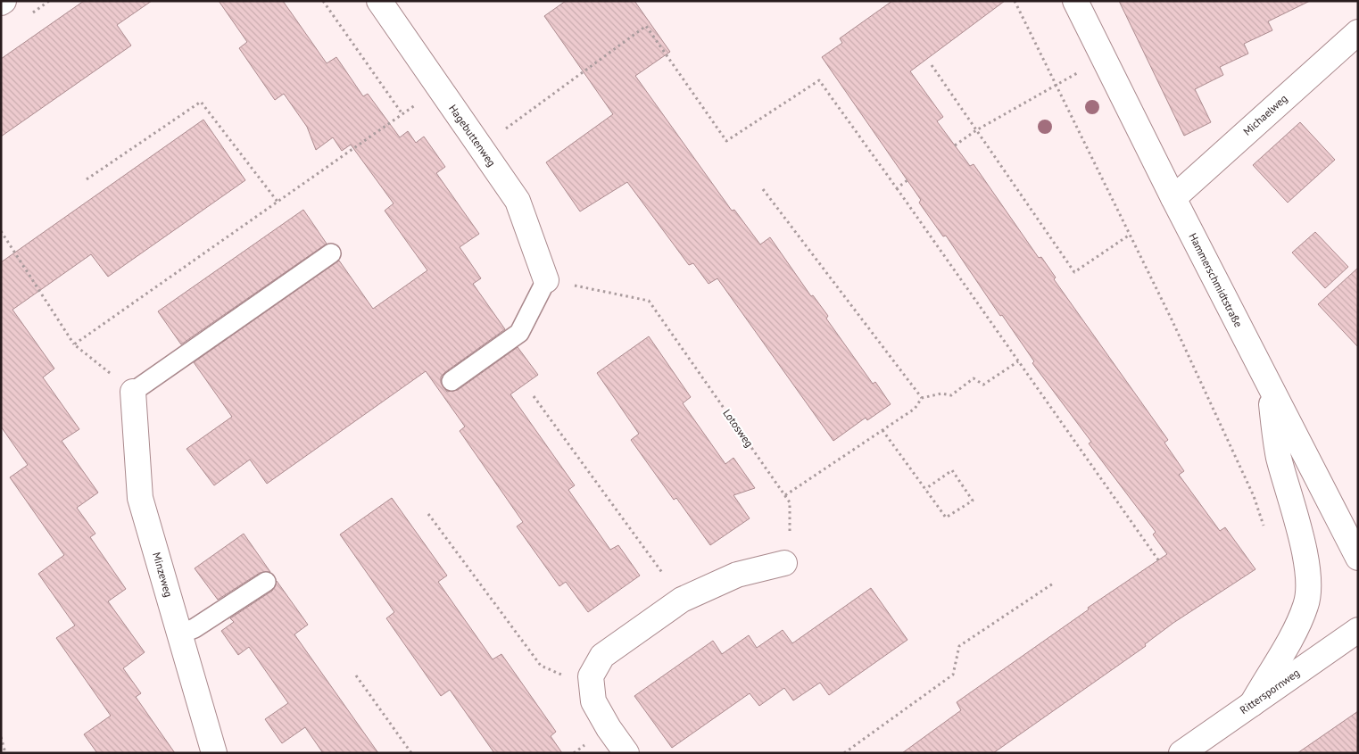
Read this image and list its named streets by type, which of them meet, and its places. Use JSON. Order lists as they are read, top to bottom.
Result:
{
  "streets": {
    "street": [
      "Michaelweg",
      "Hagebuttenweg",
      "Hammerschmidtstraße",
      "Minzeweg",
      "Ritterspornweg"
    ],
    "path": ["Lotosweg"]
  },
  "crossings": [
    ["Michaelweg", "Hammerschmidtstraße"],
    ["Hagebuttenweg", "Lotosweg"]
  ]
}
